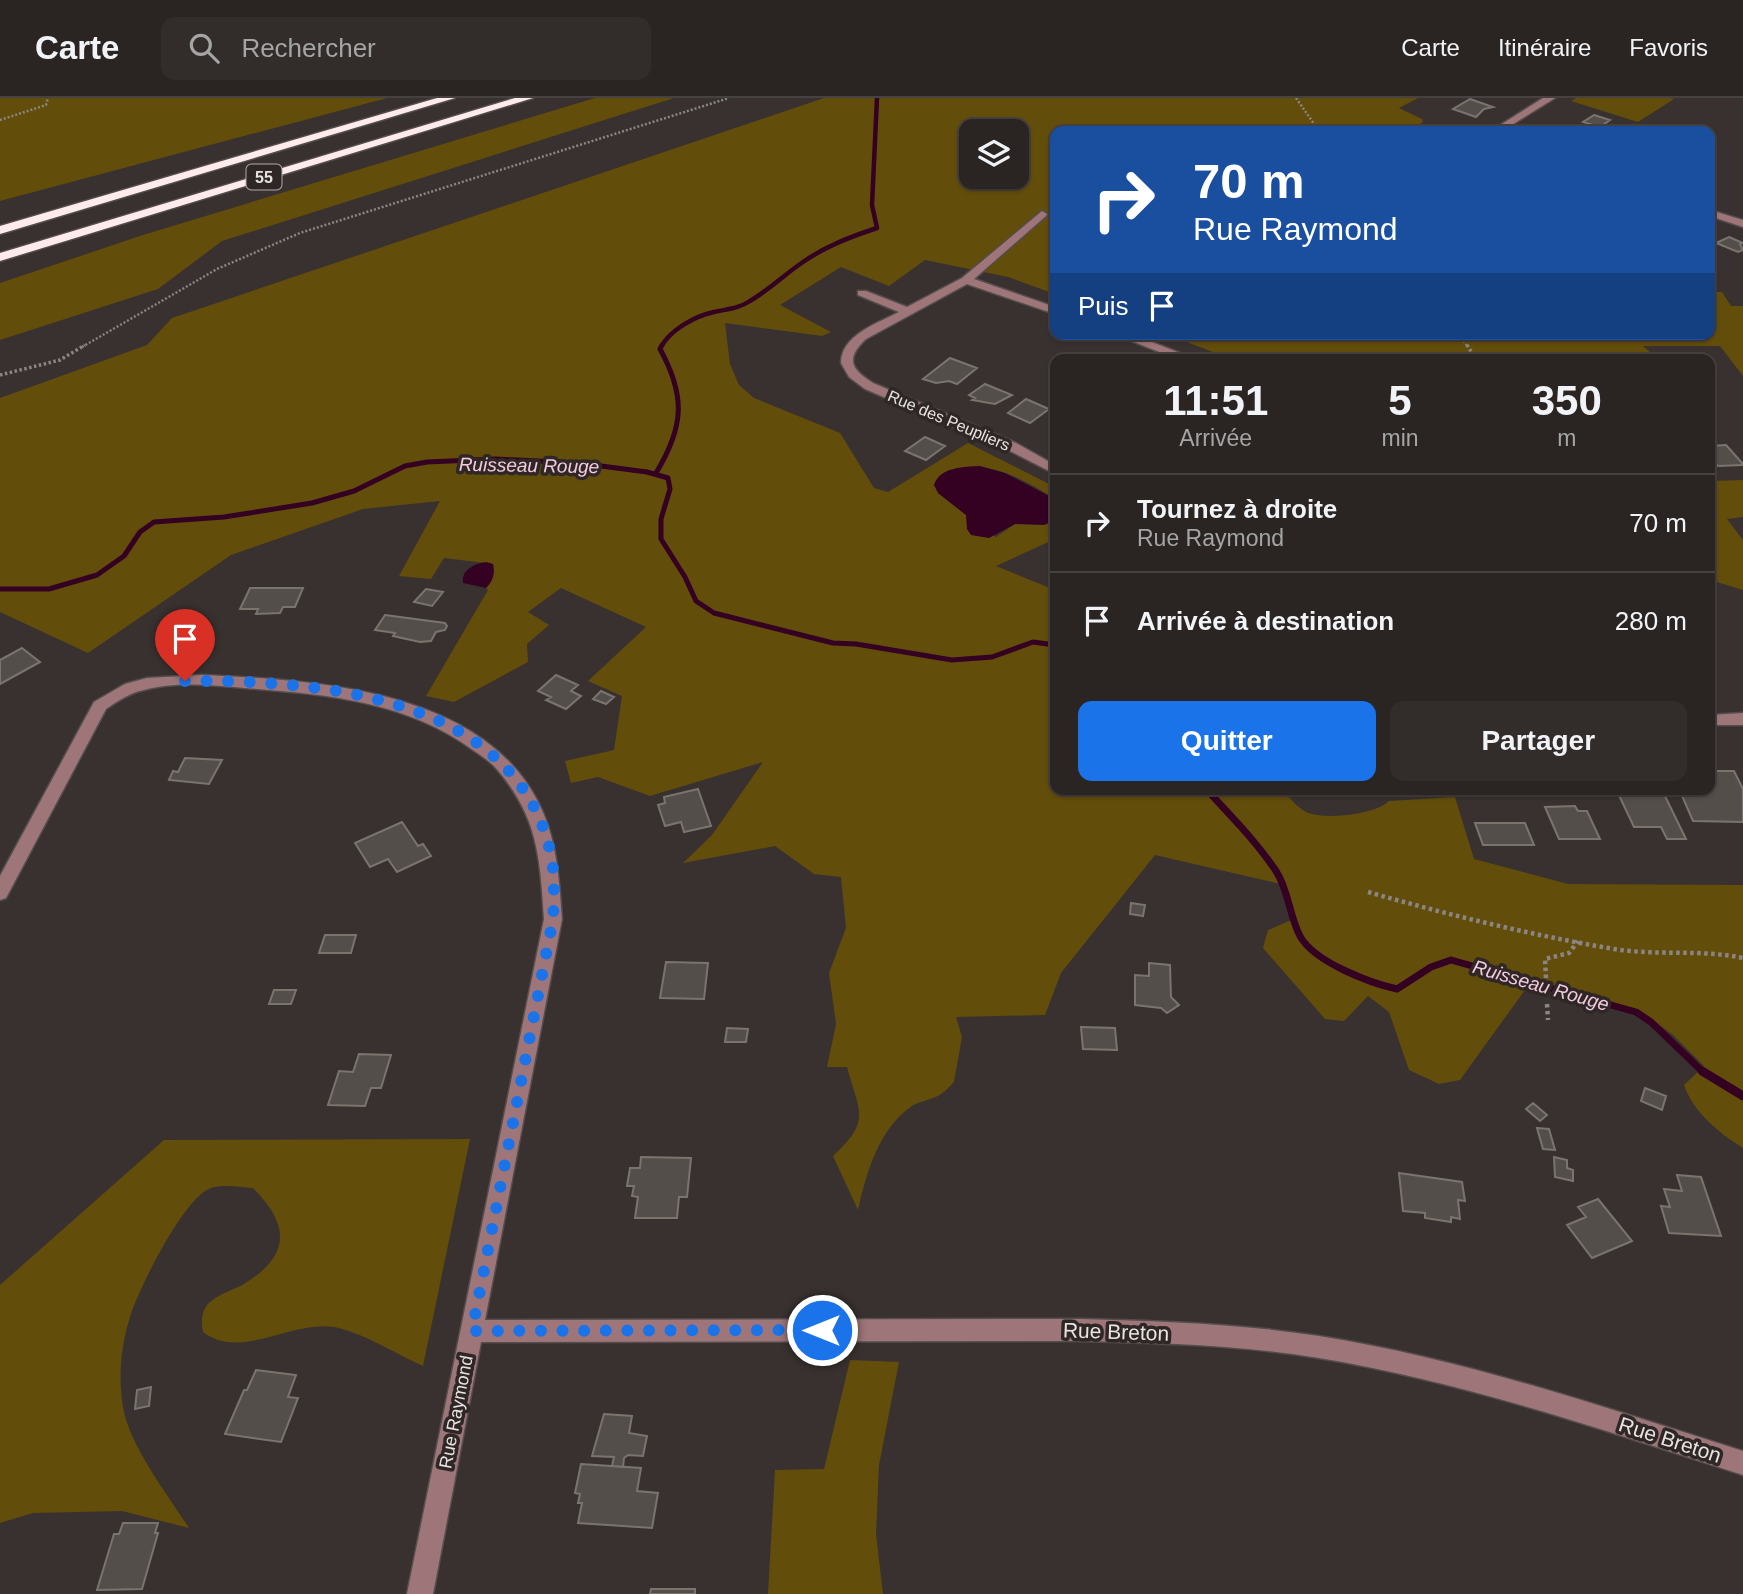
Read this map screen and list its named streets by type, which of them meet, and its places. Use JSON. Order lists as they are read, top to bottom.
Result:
{
  "streets": {
    "highway": ["55"],
    "street": ["Rue des Peupliers", "Rue Breton", "Rue Raymond"]
  },
  "crossings": [
    ["Rue Breton", "Rue Raymond"]
  ],
  "water": ["Ruisseau Rouge"],
  "page": {
    "header": "Carte",
    "search": "Rechercher",
    "nav": ["Carte", "Itinéraire", "Favoris"],
    "turn": ["70 m", "Rue Raymond"],
    "then": "Puis",
    "eta": [
      "11:51",
      "Arrivée",
      "5",
      "min",
      "350",
      "m"
    ],
    "list": [
      {
        "name": "Tournez à droite",
        "note": "Rue Raymond",
        "value": "70 m"
      },
      {
        "name": "Arrivée à destination",
        "value": "280 m"
      }
    ],
    "buttons": ["Quitter", "Partager"]
  }
}
